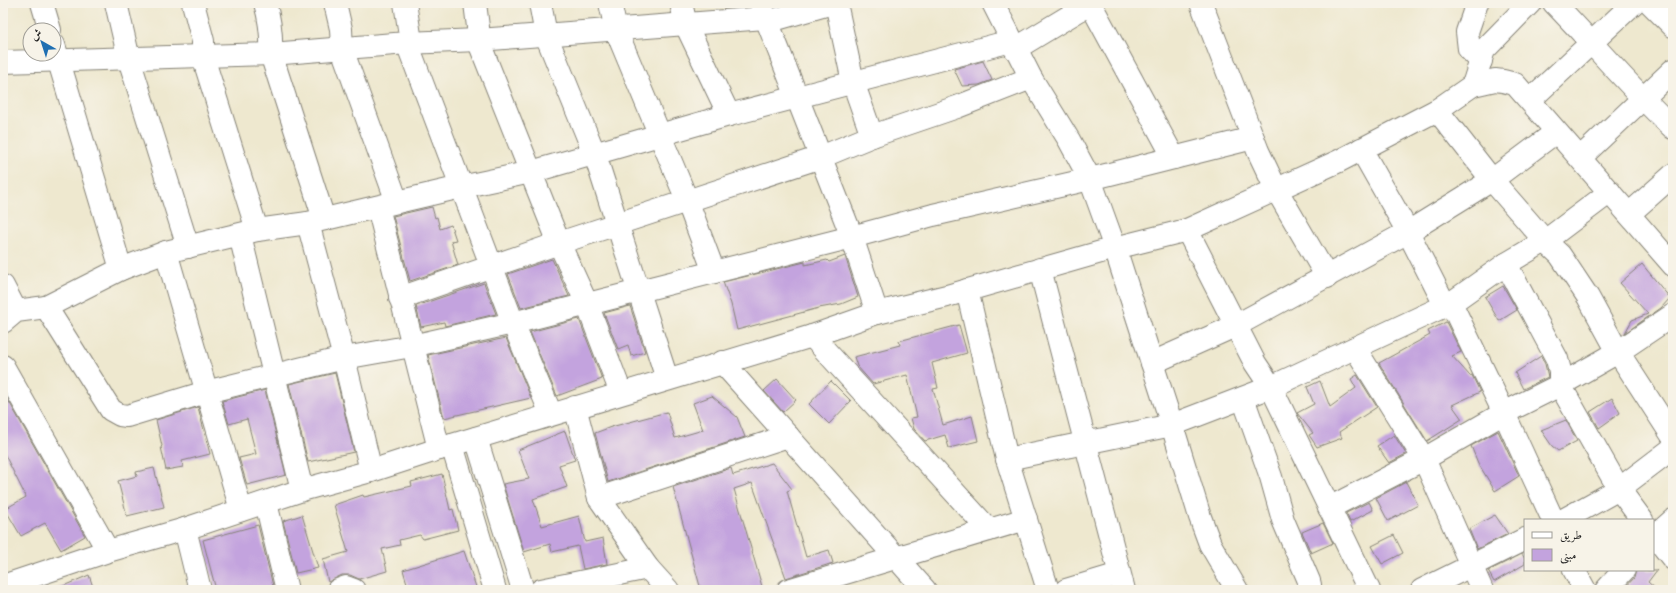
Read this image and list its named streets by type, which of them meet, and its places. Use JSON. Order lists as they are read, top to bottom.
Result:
{
  "legend": ["طريق", "مبنى"],
  "north": "top left"
}
